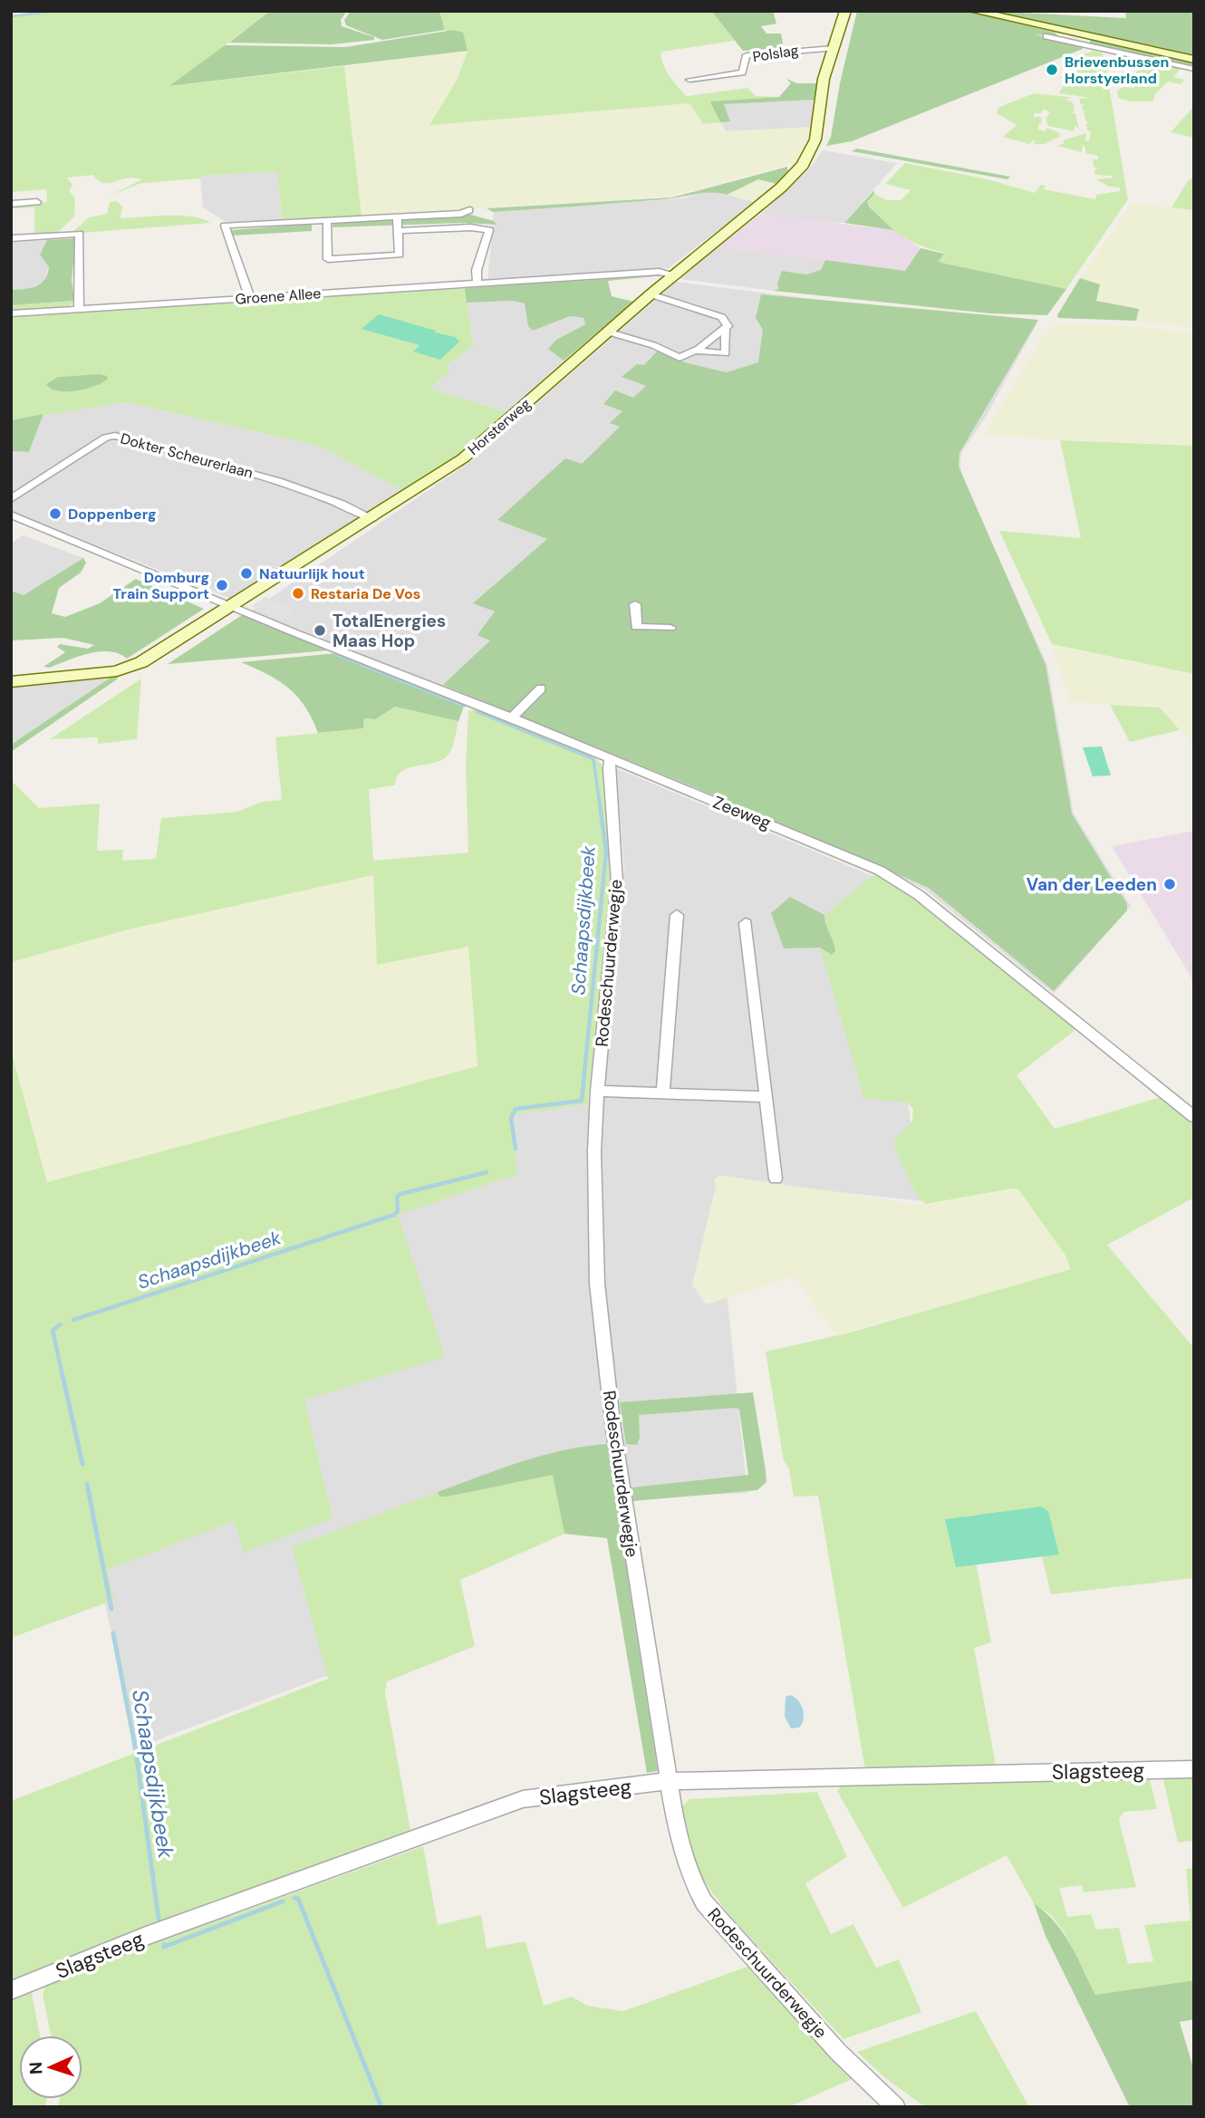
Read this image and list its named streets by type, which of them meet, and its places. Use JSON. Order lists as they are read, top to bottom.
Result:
{
  "streets": {
    "main road": ["Horsterweg"],
    "street": [
      "Polslag",
      "Groene Allee",
      "Dokter Scheurerlaan",
      "Zeeweg",
      "Rodeschuurderwegje",
      "Slagsteeg"
    ]
  },
  "crossings": [
    ["Polslag", "Horsterweg"],
    ["Groene Allee", "Horsterweg"],
    ["Horsterweg", "Dokter Scheurerlaan"],
    ["Horsterweg", "Zeeweg"],
    ["Zeeweg", "Rodeschuurderwegje"],
    ["Rodeschuurderwegje", "Slagsteeg"]
  ],
  "water": ["Schaapsdijkbeek"],
  "places": [
    "Brievenbussen Horstyerland",
    "Doppenberg",
    "Natuurlijk hout",
    "Domburg Train Support",
    "Restaria De Vos",
    "TotalEnergies Maas Hop",
    "Van der Leeden"
  ],
  "north": "left"
}
